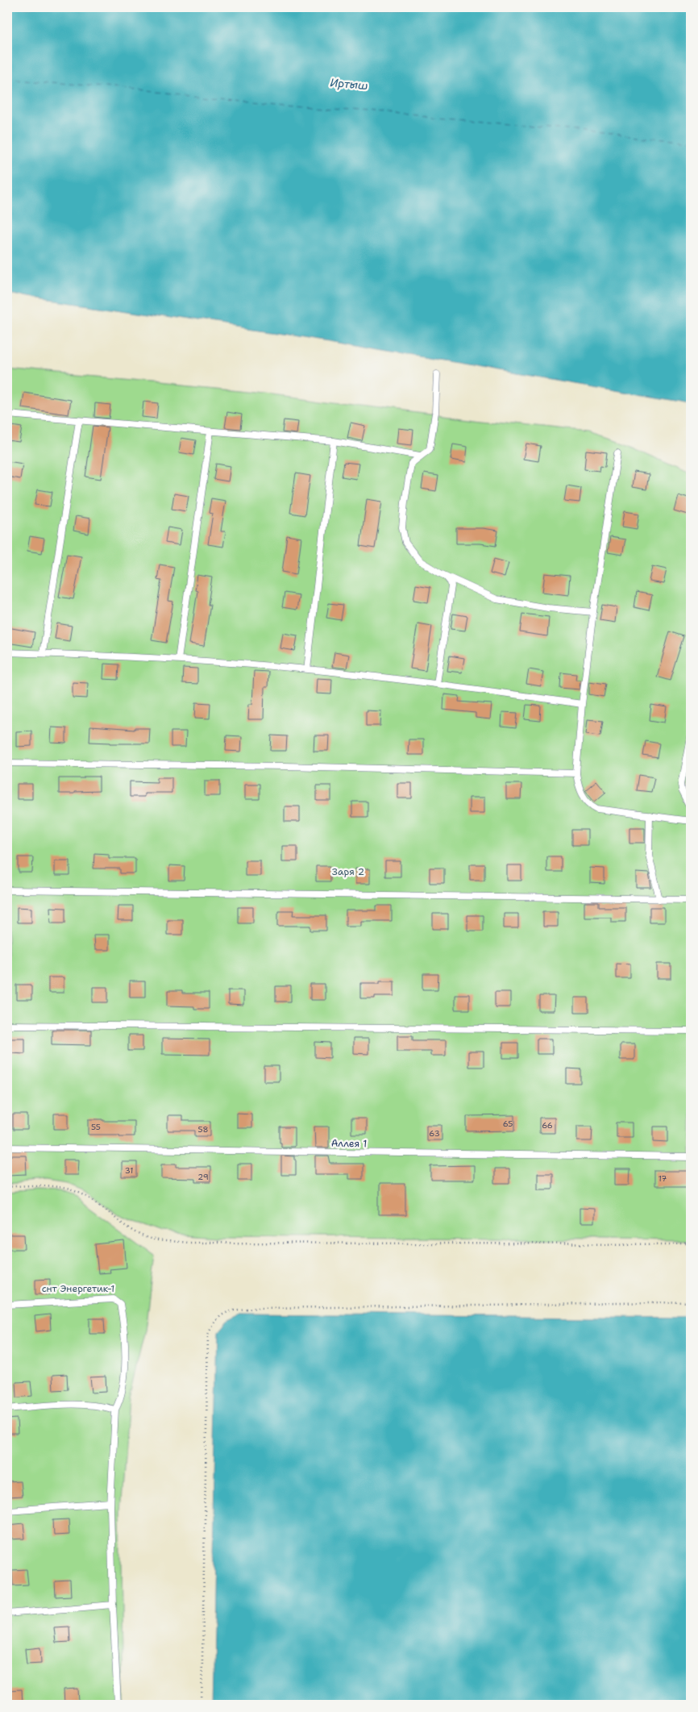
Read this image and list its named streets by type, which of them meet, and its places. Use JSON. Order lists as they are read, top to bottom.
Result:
{
  "streets": {
    "lane": ["Аллея 1"]
  },
  "water": ["Иртыш"],
  "parks": ["Заря 2", "снт Энергетик-1"],
  "house_numbers": [
    "65",
    "66",
    "55",
    "58",
    "63",
    "31",
    "29",
    "17"
  ]
}
